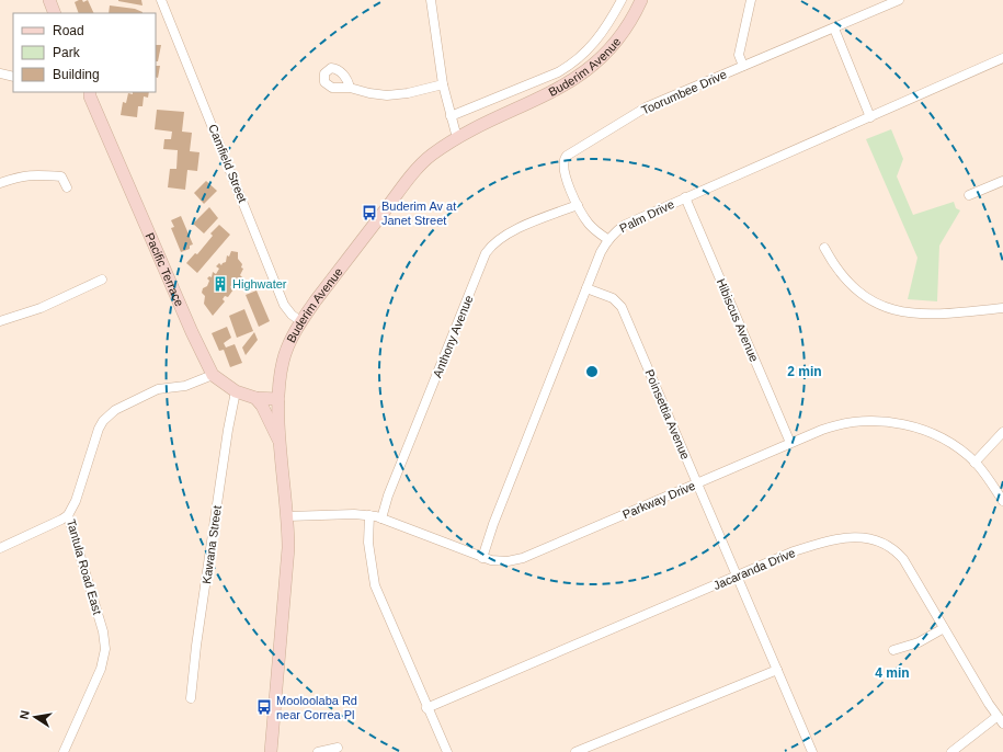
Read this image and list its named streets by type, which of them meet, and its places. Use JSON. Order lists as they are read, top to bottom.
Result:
{
  "streets": {
    "main road": ["Buderim Avenue", "Pacific Terrace"],
    "street": [
      "Toorumbee Drive",
      "Camfield Street",
      "Palm Drive",
      "Hibiscus Avenue",
      "Anthony Avenue",
      "Poinsettia Avenue",
      "Parkway Drive",
      "Kawana Street",
      "Tantula Road East",
      "Jacaranda Drive"
    ]
  },
  "crossings": [
    ["Buderim Avenue", "Camfield Street"],
    ["Buderim Avenue", "Pacific Terrace"],
    ["Buderim Avenue", "Parkway Drive"],
    ["Toorumbee Drive", "Palm Drive"],
    ["Toorumbee Drive", "Anthony Avenue"],
    ["Palm Drive", "Hibiscus Avenue"],
    ["Palm Drive", "Poinsettia Avenue"],
    ["Palm Drive", "Parkway Drive"],
    ["Pacific Terrace", "Kawana Street"],
    ["Pacific Terrace", "Tantula Road East"],
    ["Hibiscus Avenue", "Parkway Drive"],
    ["Anthony Avenue", "Parkway Drive"],
    ["Poinsettia Avenue", "Parkway Drive"],
    ["Poinsettia Avenue", "Jacaranda Drive"]
  ],
  "places": {
    "bus stop": ["Buderim Av at Janet Street", "Mooloolaba Rd near Correa Pl"],
    "building": ["Highwater"]
  },
  "legend": ["Road", "Park", "Building"],
  "north": "left",
  "rings": ["2 min", "4 min"]
}
